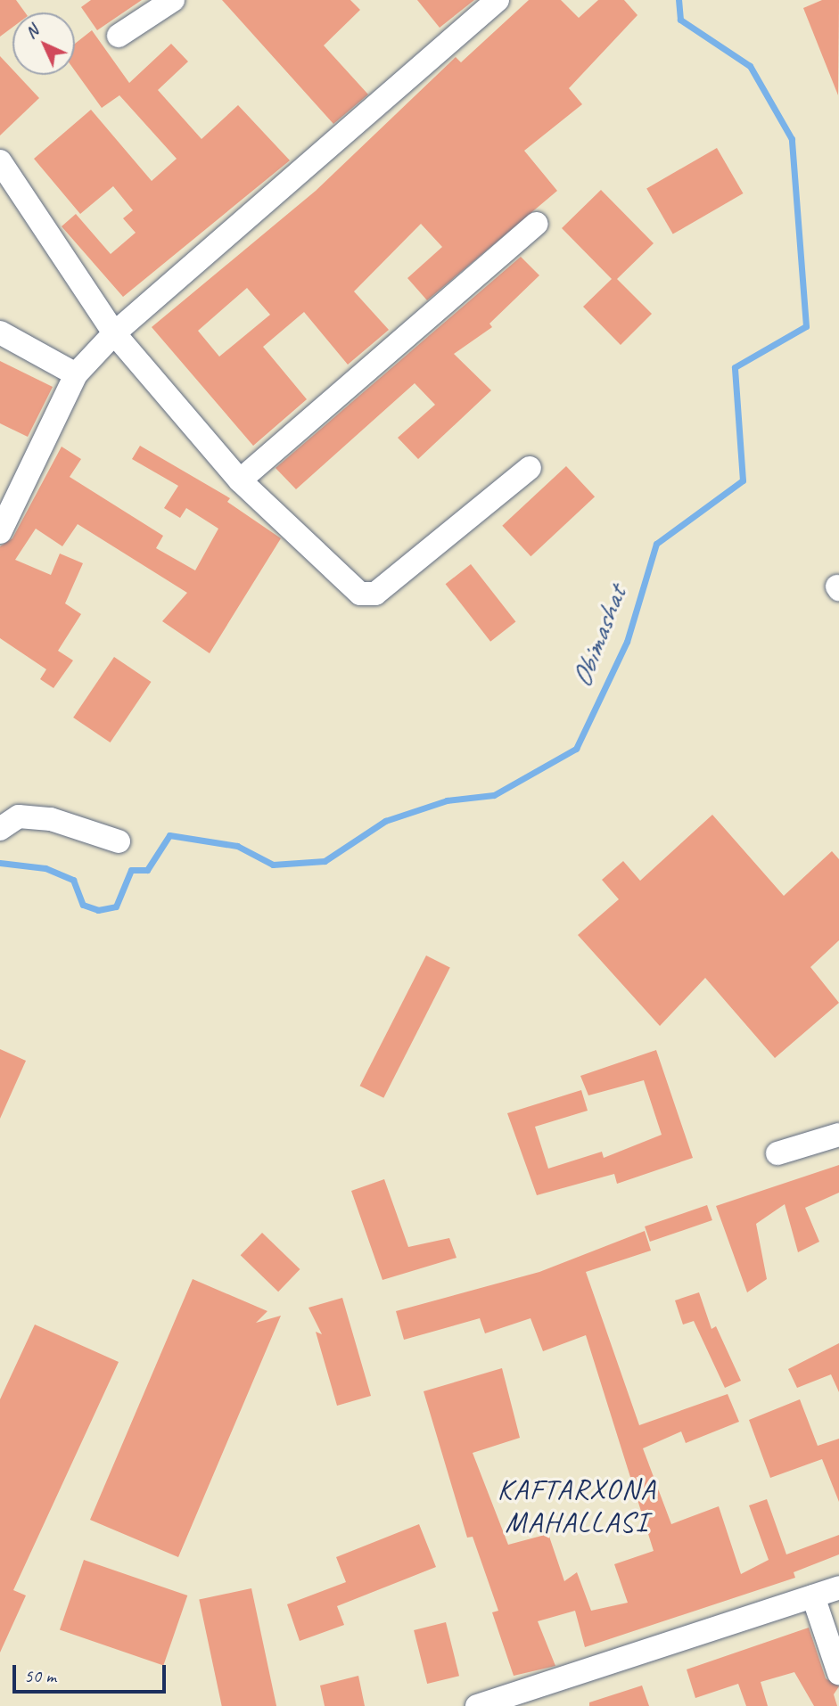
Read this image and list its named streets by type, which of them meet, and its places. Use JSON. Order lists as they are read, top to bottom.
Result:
{
  "districts": ["KAFTARXONA MAHALLASI"],
  "water": ["Obimashat"],
  "scale_bar": "50 m",
  "north": "top left"
}
